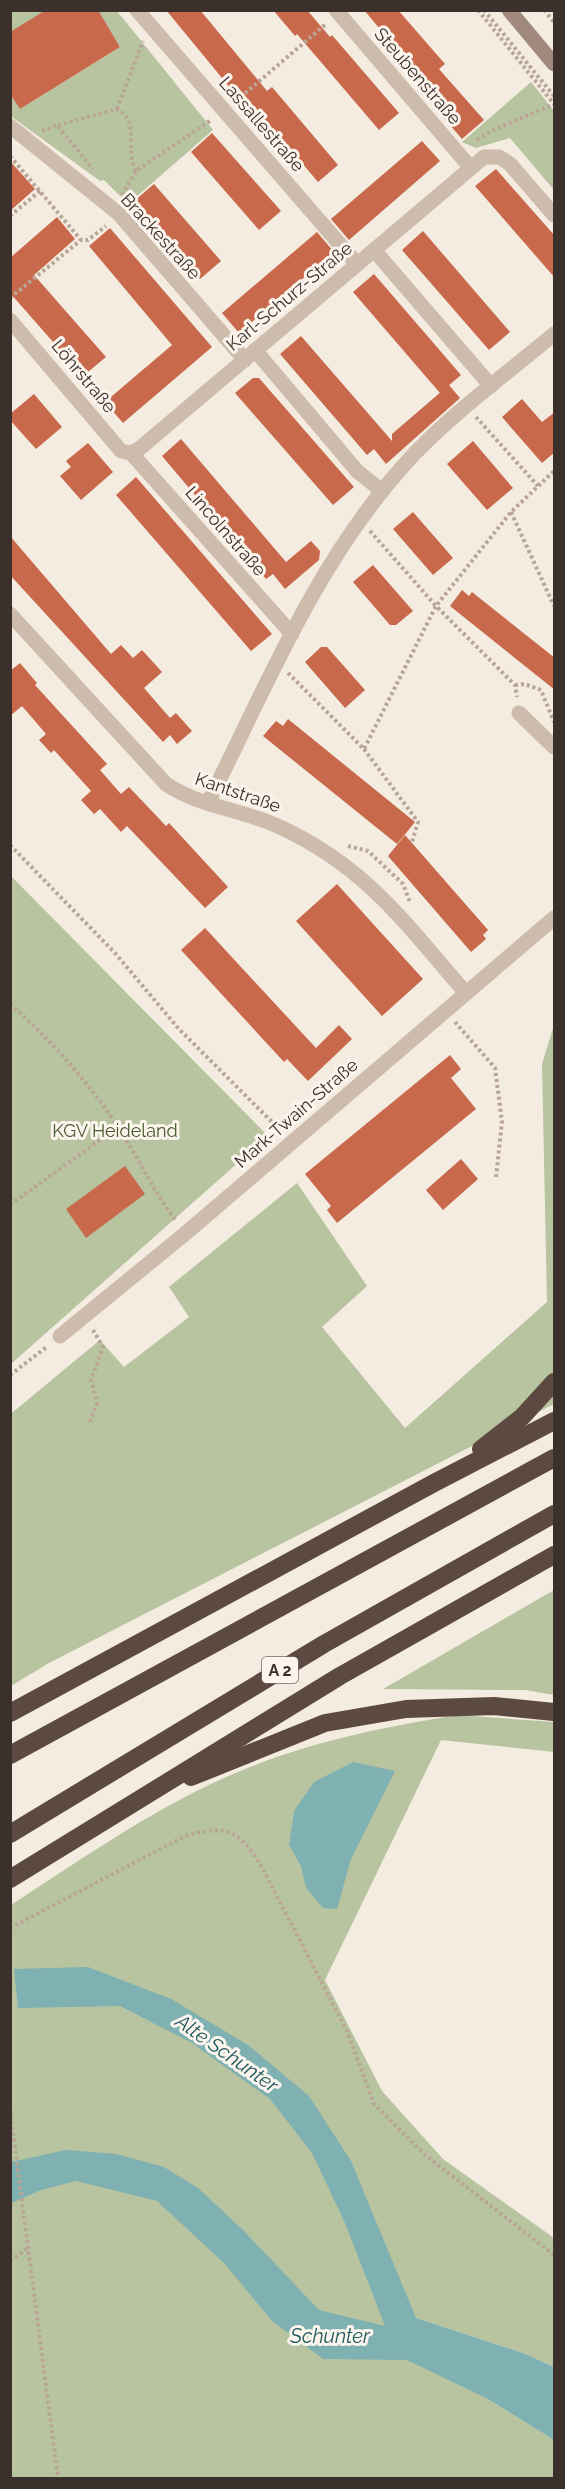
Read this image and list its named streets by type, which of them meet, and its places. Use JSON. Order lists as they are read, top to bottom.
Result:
{
  "streets": {
    "highway": ["A 2"],
    "street": [
      "Steubenstraße",
      "Lassallestraße",
      "Brackestraße",
      "Karl-Schurz-Straße",
      "Löhrstraße",
      "Lincolnstraße",
      "Kantstraße",
      "Mark-Twain-Straße"
    ]
  },
  "crossings": [
    ["Steubenstraße", "Karl-Schurz-Straße"],
    ["Lassallestraße", "Karl-Schurz-Straße"],
    ["Brackestraße", "Karl-Schurz-Straße"],
    ["Karl-Schurz-Straße", "Löhrstraße"],
    ["Karl-Schurz-Straße", "Lincolnstraße"],
    ["Löhrstraße", "Lincolnstraße"],
    ["Kantstraße", "Mark-Twain-Straße"]
  ],
  "water": ["Alte Schunter", "Schunter"],
  "parks": ["KGV Heideland"]
}
